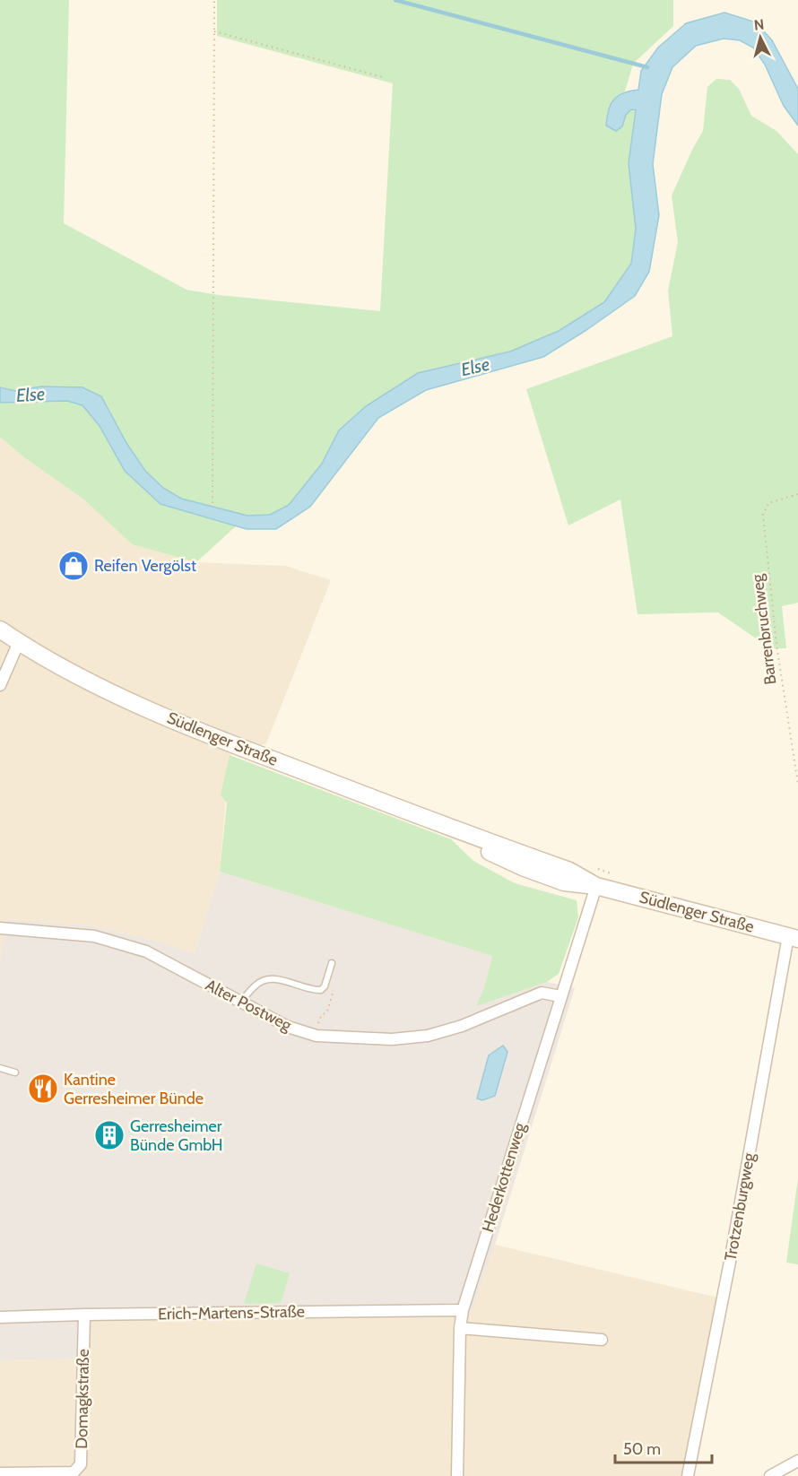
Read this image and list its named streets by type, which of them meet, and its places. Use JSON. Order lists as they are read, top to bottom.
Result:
{
  "streets": {
    "main road": ["Südlenger Straße"],
    "street": [
      "Alter Postweg",
      "Hederkottenweg",
      "Trotzenburgweg",
      "Erich-Martens-Straße",
      "Domagkstraße"
    ],
    "path": ["Barrenbruchweg"]
  },
  "crossings": [
    ["Südlenger Straße", "Hederkottenweg"],
    ["Südlenger Straße", "Trotzenburgweg"],
    ["Alter Postweg", "Hederkottenweg"],
    ["Hederkottenweg", "Erich-Martens-Straße"],
    ["Erich-Martens-Straße", "Domagkstraße"]
  ],
  "water": ["Else"],
  "places": {
    "shop": ["Reifen Vergölst"],
    "restaurant": ["Kantine Gerresheimer Bünde"],
    "building": ["Gerresheimer Bünde GmbH"]
  },
  "scale_bar": "50 m",
  "north": "top"
}
